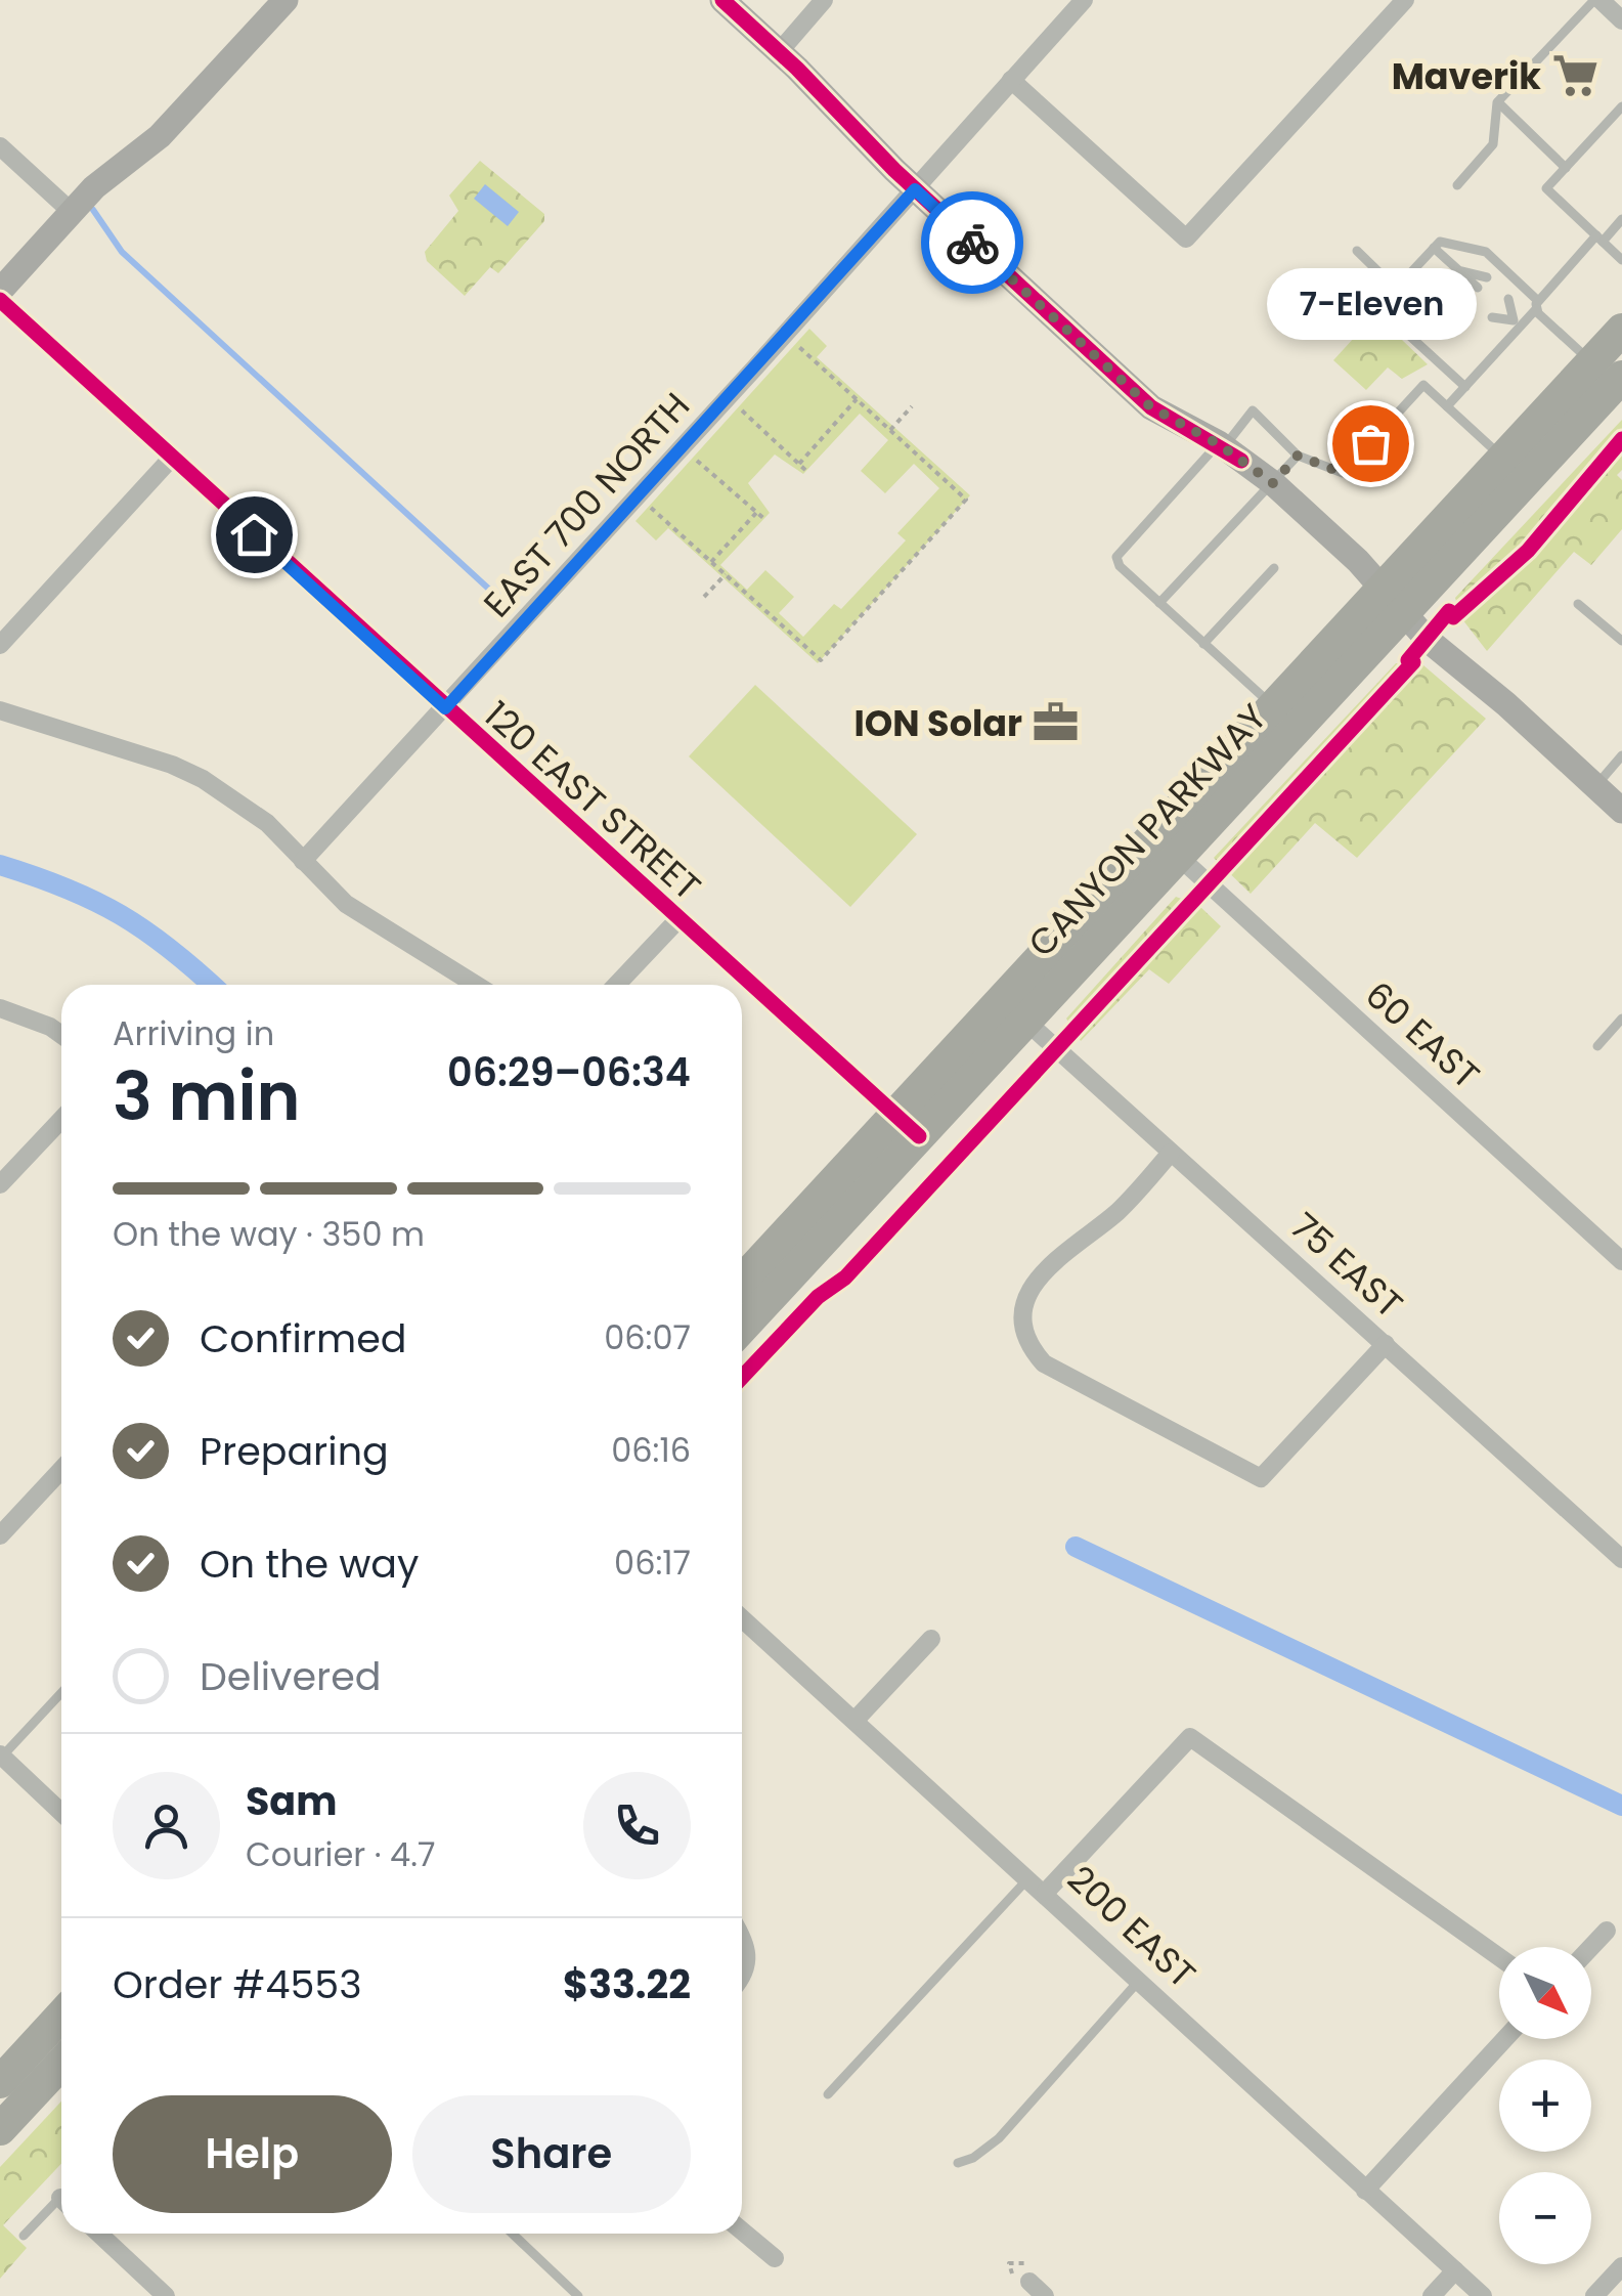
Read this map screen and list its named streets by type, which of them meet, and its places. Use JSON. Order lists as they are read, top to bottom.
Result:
{
  "streets": {
    "highway": ["CANYON PARKWAY"],
    "street": [
      "EAST 700 NORTH",
      "120 EAST STREET",
      "60 EAST",
      "75 EAST",
      "200 EAST"
    ]
  },
  "crossings": [
    ["EAST 700 NORTH", "120 EAST STREET"],
    ["120 EAST STREET", "CANYON PARKWAY"],
    ["CANYON PARKWAY", "60 EAST"],
    ["CANYON PARKWAY", "75 EAST"]
  ],
  "places": {
    "supermarket": ["Maverik"],
    "other": ["7-Eleven"],
    "office": ["ION Solar"]
  },
  "north": "bottom right",
  "page": {
    "bubble": "7-Eleven",
    "heading": ["3 min", "Arriving in", "06:29–06:34"],
    "panel": [
      "Sam",
      "Courier · 4.7",
      "Order #4553",
      "$33.22"
    ],
    "bar": "On the way · 350 m",
    "list": [
      ["Confirmed", "06:07"],
      ["Preparing", "06:16"],
      ["On the way", "06:17"],
      "Delivered"
    ],
    "map_buttons": ["+", "−"],
    "buttons": ["Help", "Share"]
  }
}
